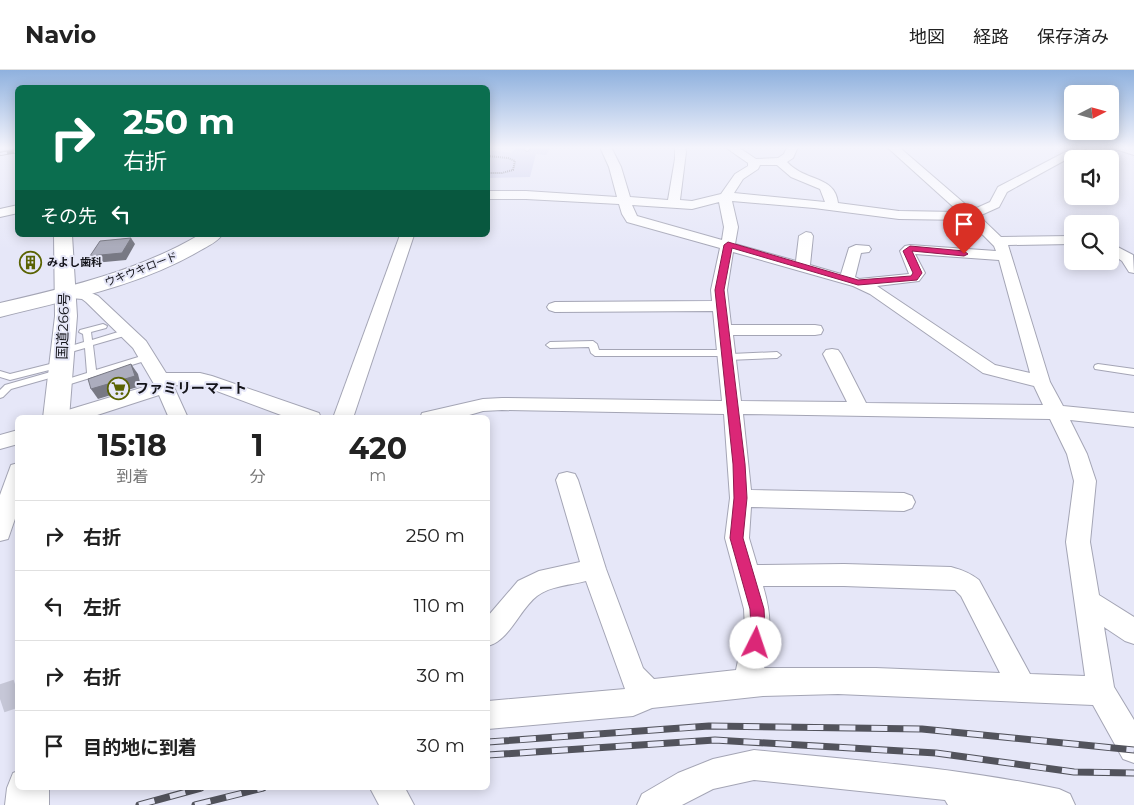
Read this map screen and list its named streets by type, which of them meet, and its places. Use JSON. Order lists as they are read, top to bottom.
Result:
{
  "streets": {
    "main road": ["ウキウキロード", "国道266号"]
  },
  "crossings": [
    ["ウキウキロード", "国道266号"]
  ],
  "places": {
    "building": ["みよし歯科"],
    "supermarket": ["ファミリーマート"]
  },
  "north": "right",
  "page": {
    "header": "Navio",
    "nav": ["地図", "経路", "保存済み"],
    "turn": ["250 m", "右折"],
    "then": "その先",
    "eta": [
      "15:18",
      "到着",
      "1",
      "分",
      "420",
      "m"
    ],
    "list": [
      {
        "name": "右折",
        "value": "250 m"
      },
      {
        "name": "左折",
        "value": "110 m"
      },
      {
        "name": "右折",
        "value": "30 m"
      },
      {
        "name": "目的地に到着",
        "value": "30 m"
      }
    ]
  }
}
